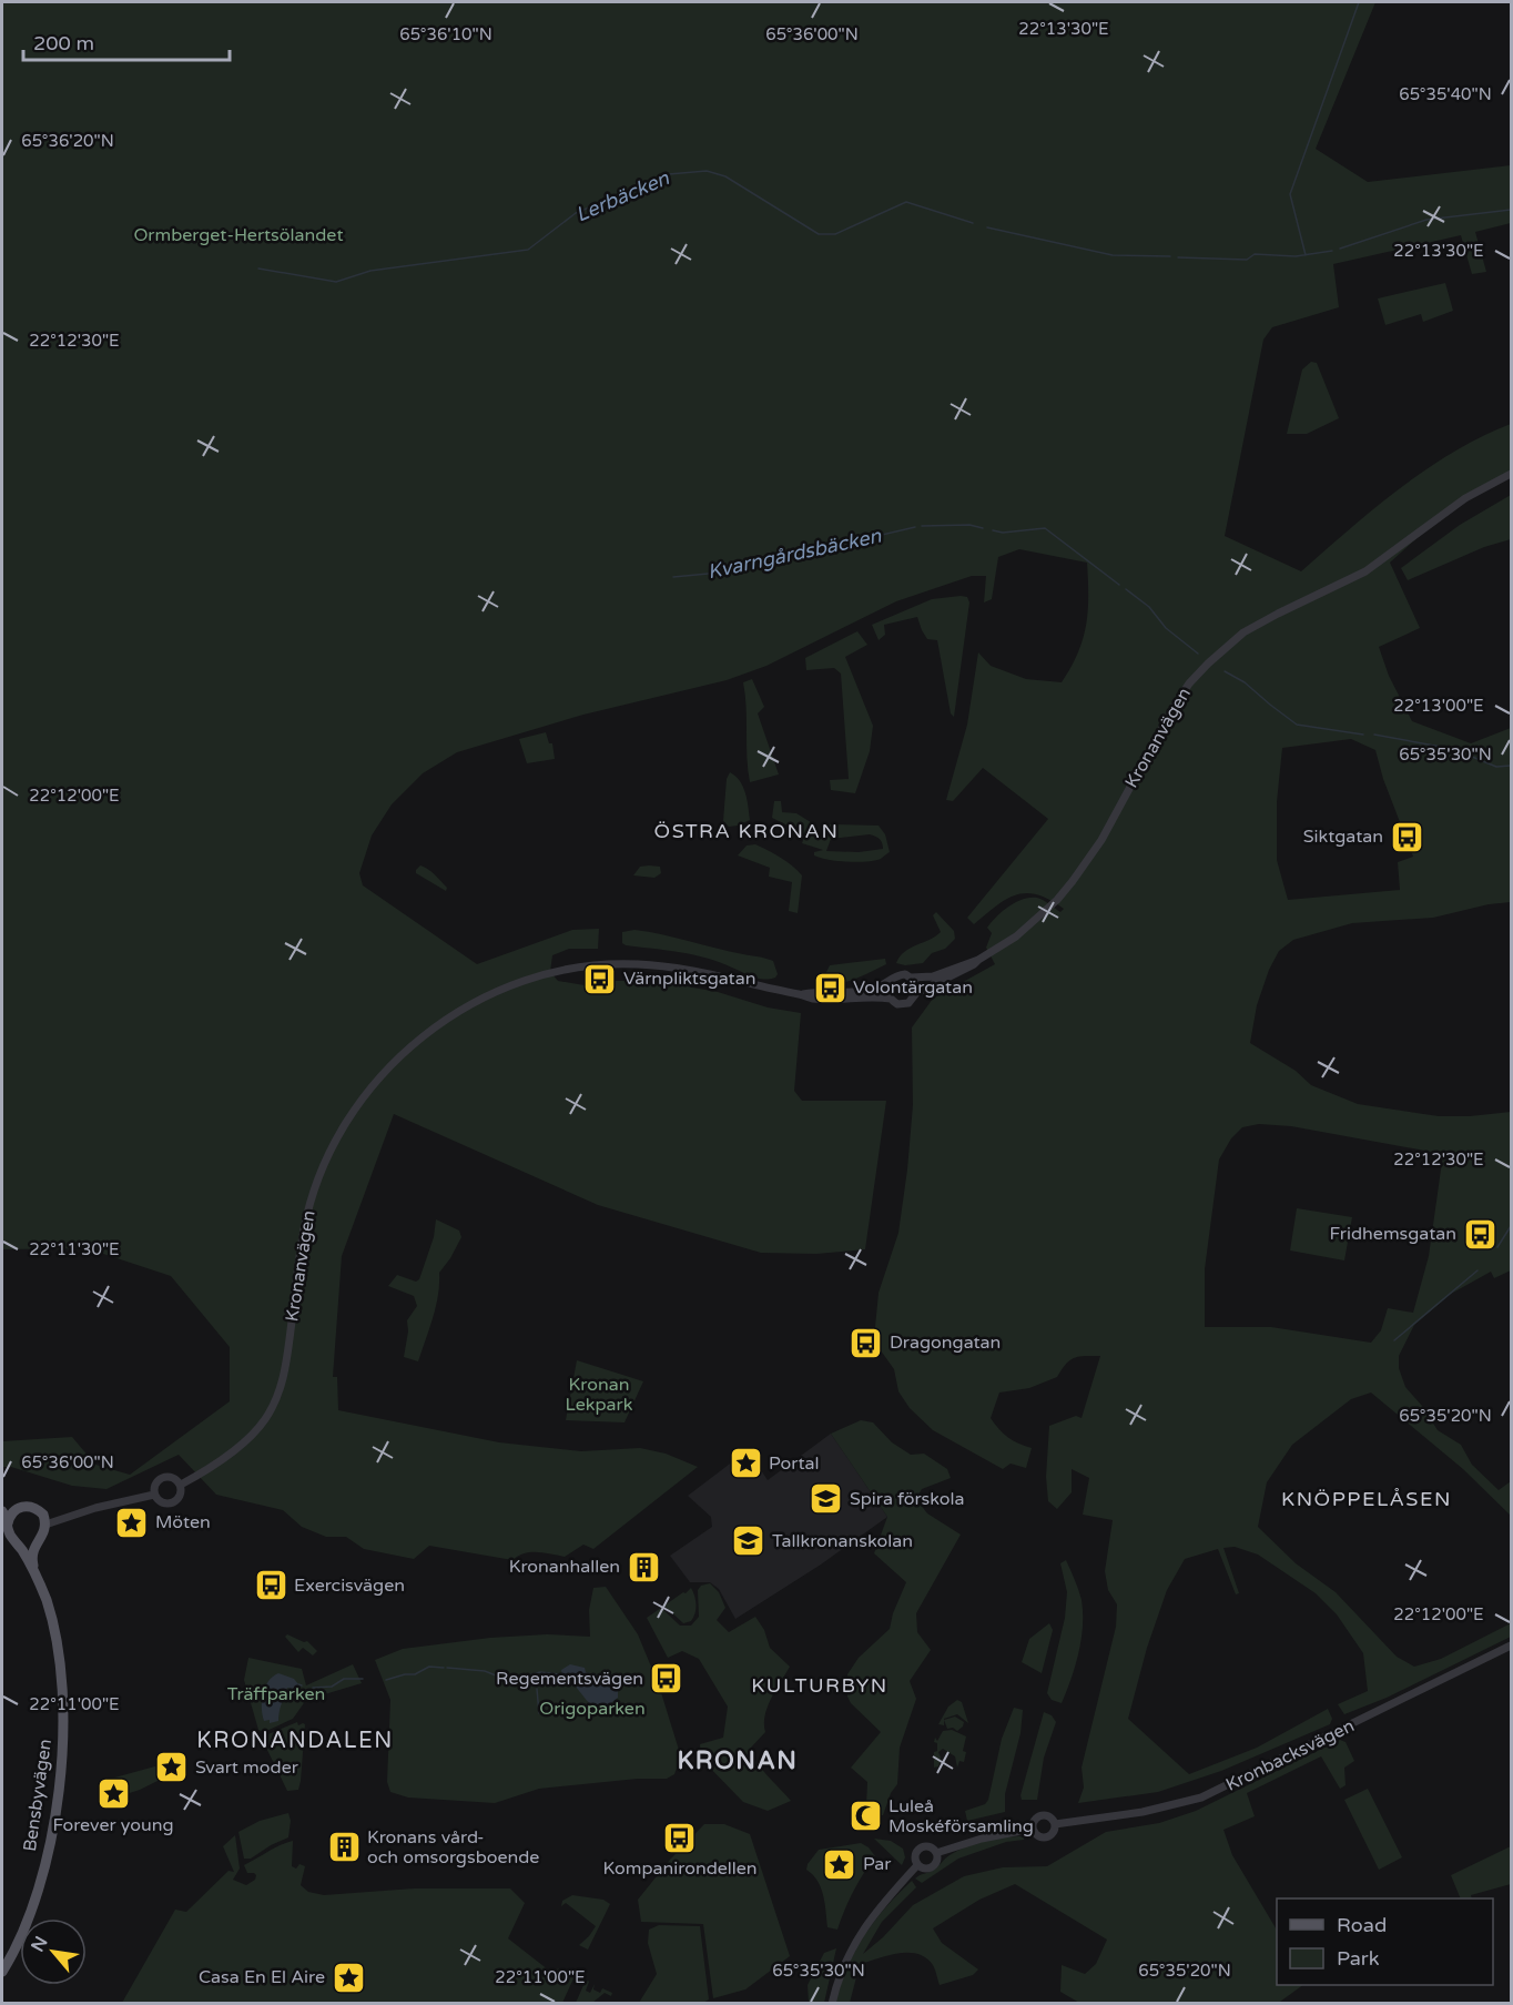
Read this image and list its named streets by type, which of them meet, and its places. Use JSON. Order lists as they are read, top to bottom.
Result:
{
  "streets": {
    "main road": ["Bensbyvägen"],
    "street": ["Kronanvägen", "Kronbacksvägen"]
  },
  "districts": [
    "ÖSTRA KRONAN",
    "KNÖPPELÅSEN",
    "KULTURBYN",
    "KRONANDALEN",
    "KRONAN"
  ],
  "water": ["Lerbäcken", "Kvarngårdsbäcken"],
  "parks": [
    "Ormberget-Hertsölandet",
    "Kronan Lekpark",
    "Träffparken",
    "Origoparken"
  ],
  "places": {
    "bus stop": [
      "Siktgatan",
      "Värnpliktsgatan",
      "Volontärgatan",
      "Fridhemsgatan",
      "Dragongatan",
      "Exercisvägen",
      "Regementsvägen",
      "Kompanirondellen"
    ],
    "place": [
      "Portal",
      "Möten",
      "Svart moder",
      "Forever young",
      "Par",
      "Casa En El Aire"
    ],
    "school or university": ["Spira förskola", "Tallkronanskolan"],
    "building": ["Kronanhallen", "Kronans vård- och omsorgsboende"],
    "mosque": ["Luleå Moskéförsamling"]
  },
  "legend": ["Road", "Park"],
  "scale_bar": "200 m",
  "north": "top left",
  "coordinates": [
    "22°13'30\"E",
    "65°36'10\"N",
    "65°36'00\"N",
    "65°35'40\"N",
    "65°36'20\"N",
    "22°12'30\"E",
    "22°13'00\"E",
    "65°35'30\"N",
    "22°12'00\"E",
    "22°11'30\"E",
    "65°35'20\"N",
    "22°11'00\"E"
  ]
}
